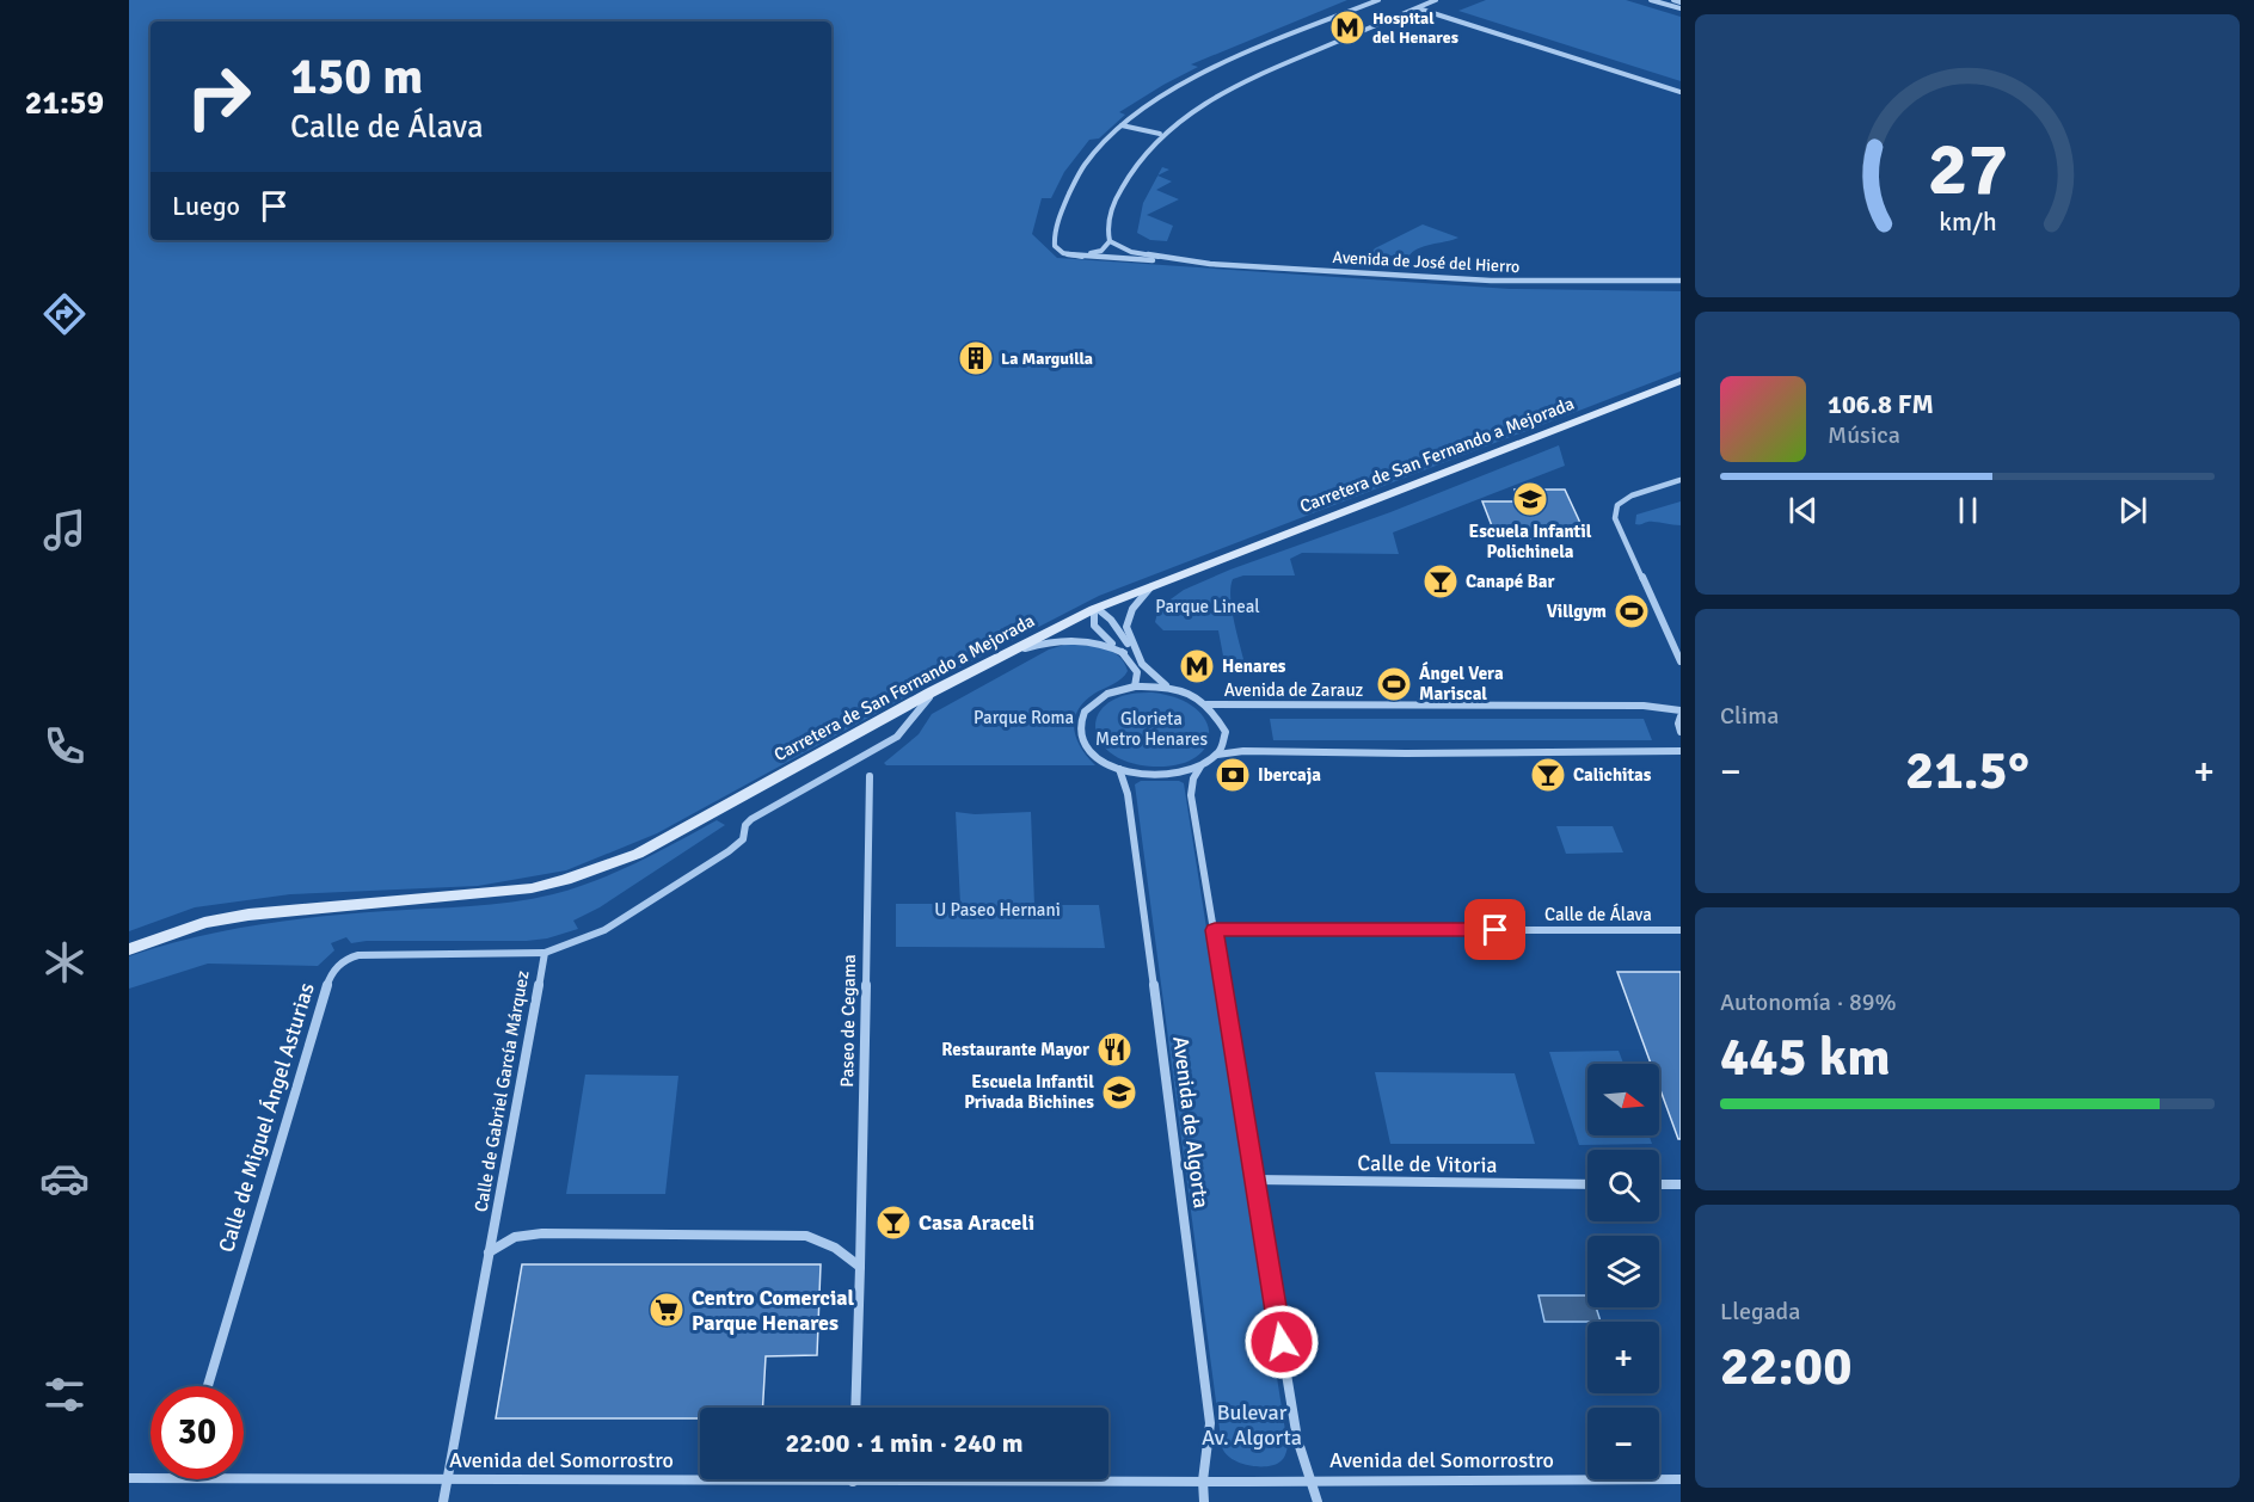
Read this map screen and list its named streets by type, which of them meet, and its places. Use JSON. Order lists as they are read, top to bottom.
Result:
{
  "streets": {
    "street": [
      "Avenida de José del Hierro",
      "Carretera de San Fernando a Mejorada",
      "Avenida de Zarauz",
      "Calle de Álava",
      "Paseo de Cegama",
      "Calle de Gabriel García Márquez",
      "Calle de Miguel Ángel Asturias",
      "Avenida de Algorta",
      "Calle de Vitoria",
      "Avenida del Somorrostro"
    ]
  },
  "crossings": [
    ["Carretera de San Fernando a Mejorada", "Calle de Gabriel García Márquez"],
    ["Avenida de Zarauz", "Avenida de Algorta"],
    ["Calle de Gabriel García Márquez", "Calle de Miguel Ángel Asturias"],
    ["Calle de Gabriel García Márquez", "Avenida del Somorrostro"],
    ["Avenida de Algorta", "Avenida del Somorrostro"]
  ],
  "parks": [
    "Parque Lineal",
    "Parque Roma",
    "Glorieta Metro Henares",
    "U Paseo Hernani",
    "Bulevar Av. Algorta"
  ],
  "places": {
    "metro station": ["Hospital del Henares", "Henares"],
    "building": ["La Marguilla"],
    "school or university": ["Escuela Infantil Polichinela", "Escuela Infantil Privada Bichines"],
    "bar": ["Canapé Bar", "Calichitas", "Casa Araceli"],
    "sports": ["Villgym", "Ángel Vera Mariscal"],
    "bank": ["Ibercaja"],
    "restaurant": ["Restaurante Mayor"],
    "supermarket": ["Centro Comercial Parque Henares"]
  },
  "north": "right",
  "page": {
    "tabs": "21:59",
    "turn": ["150 m", "Calle de Álava"],
    "then": "Luego",
    "song": ["106.8 FM", "Música"],
    "tile": [
      "Clima",
      ["Autonomía · 89%", "445 km"],
      ["Llegada", "22:00"]
    ],
    "heat": ["−", "21.5°", "+"],
    "map_buttons": ["+", "−"],
    "limit": "30",
    "trip": "22:00 · 1 min · 240 m",
    "gauge": ["27", "km/h"]
  }
}
